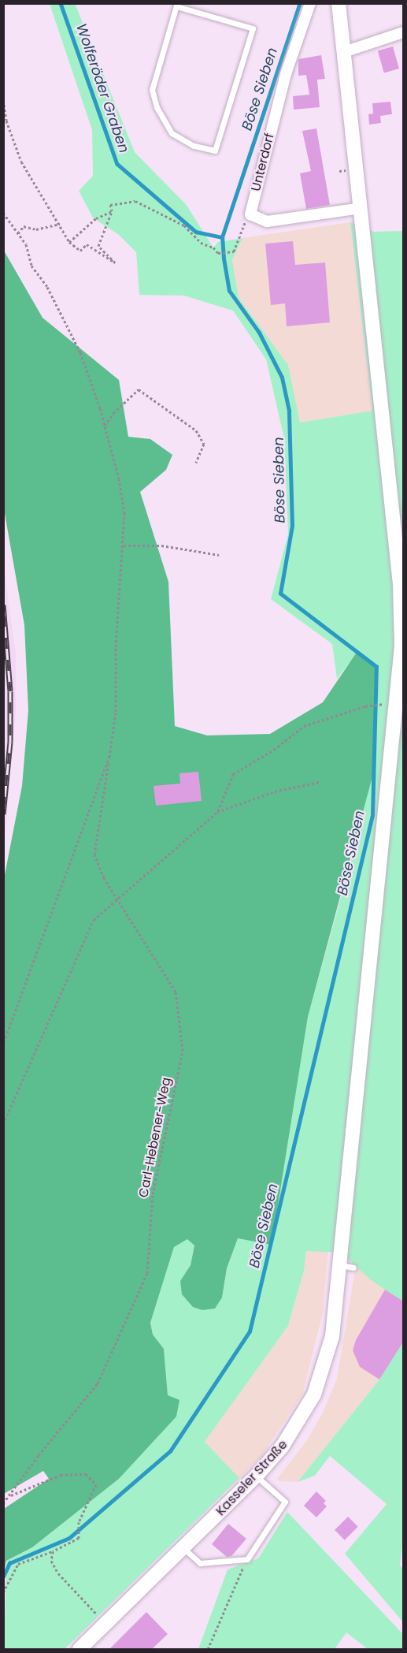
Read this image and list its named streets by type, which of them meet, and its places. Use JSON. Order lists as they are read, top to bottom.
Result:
{
  "streets": {
    "main road": ["Kasseler Straße"],
    "street": ["Unterdorf"],
    "path": ["Carl-Hebener-Weg"]
  },
  "water": ["Wolferöder Graben", "Böse Sieben"]
}
